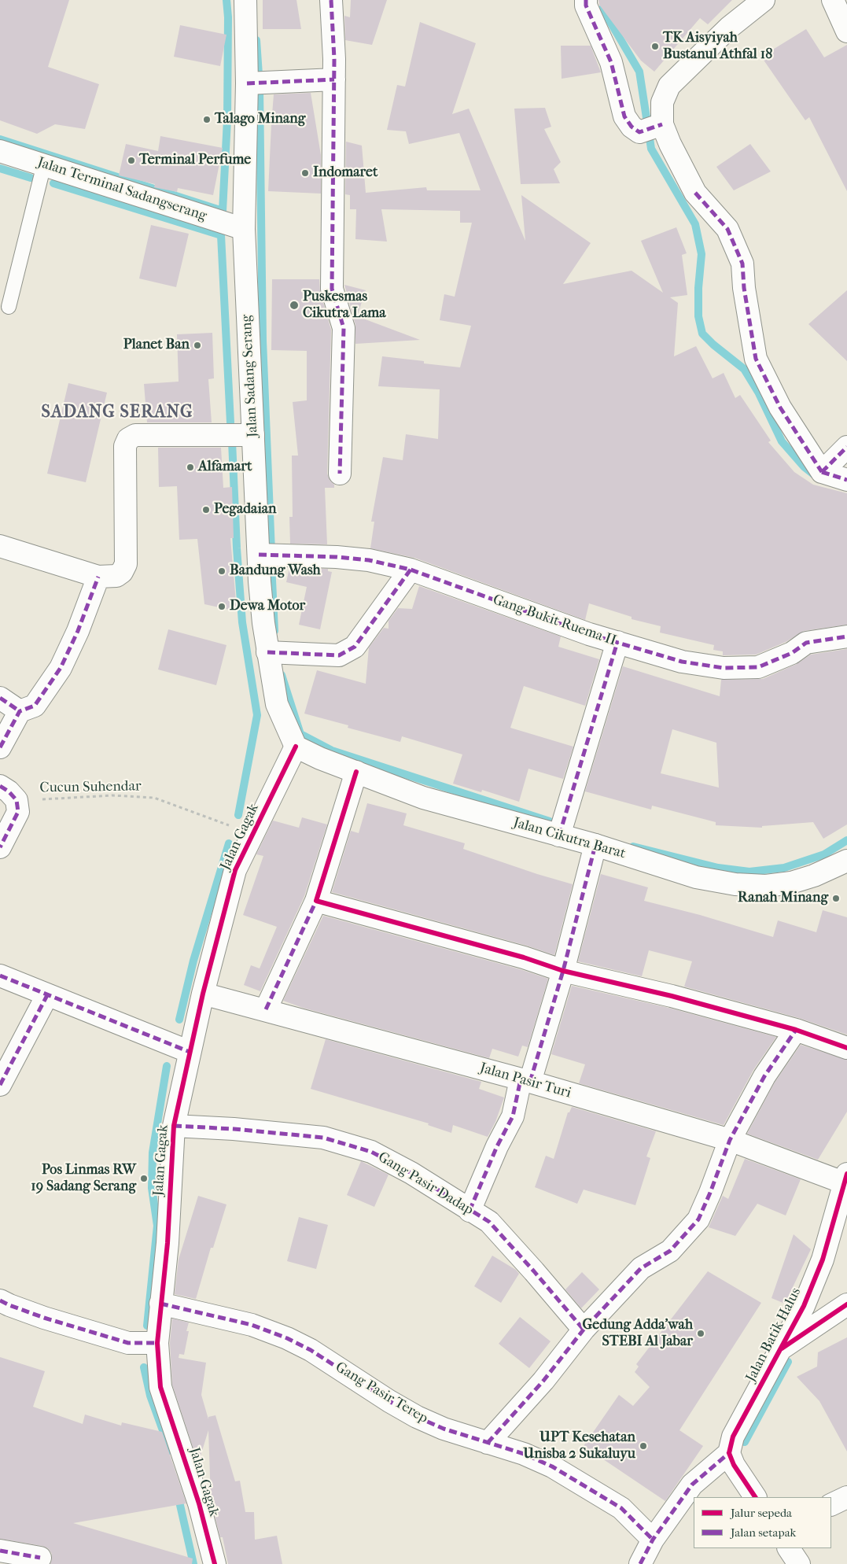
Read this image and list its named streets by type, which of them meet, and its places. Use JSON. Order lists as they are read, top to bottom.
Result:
{
  "streets": {
    "street": [
      "Jalan Terminal Sadangserang",
      "Jalan Sadang Serang",
      "Gang Bukit Ruema II",
      "Jalan Gagak",
      "Jalan Cikutra Barat",
      "Jalan Pasir Turi",
      "Gang Pasir Dadap",
      "Jalan Batik Halus",
      "Gang Pasir Terep"
    ],
    "path": ["Cucun Suhendar"]
  },
  "crossings": [
    ["Jalan Terminal Sadangserang", "Jalan Sadang Serang"],
    ["Jalan Sadang Serang", "Gang Bukit Ruema II"],
    ["Jalan Sadang Serang", "Jalan Gagak"],
    ["Jalan Sadang Serang", "Jalan Cikutra Barat"],
    ["Cucun Suhendar", "Jalan Gagak"],
    ["Jalan Gagak", "Jalan Cikutra Barat"],
    ["Jalan Gagak", "Jalan Pasir Turi"],
    ["Jalan Gagak", "Gang Pasir Dadap"],
    ["Jalan Gagak", "Gang Pasir Terep"],
    ["Jalan Pasir Turi", "Jalan Batik Halus"]
  ],
  "districts": ["SADANG SERANG"],
  "places": [
    "TK Aisyiyah Bustanul Athfal 18",
    "Talago Minang",
    "Terminal Perfume",
    "Indomaret",
    "Puskesmas Cikutra Lama",
    "Planet Ban",
    "Alfamart",
    "Pegadaian",
    "Bandung Wash",
    "Dewa Motor",
    "Ranah Minang",
    "Pos Linmas RW 19 Sadang Serang",
    "Gedung Adda'wah STEBI Al Jabar",
    "UPT Kesehatan Unisba 2 Sukaluyu"
  ],
  "legend": ["Jalur sepeda", "Jalan setapak"]
}
